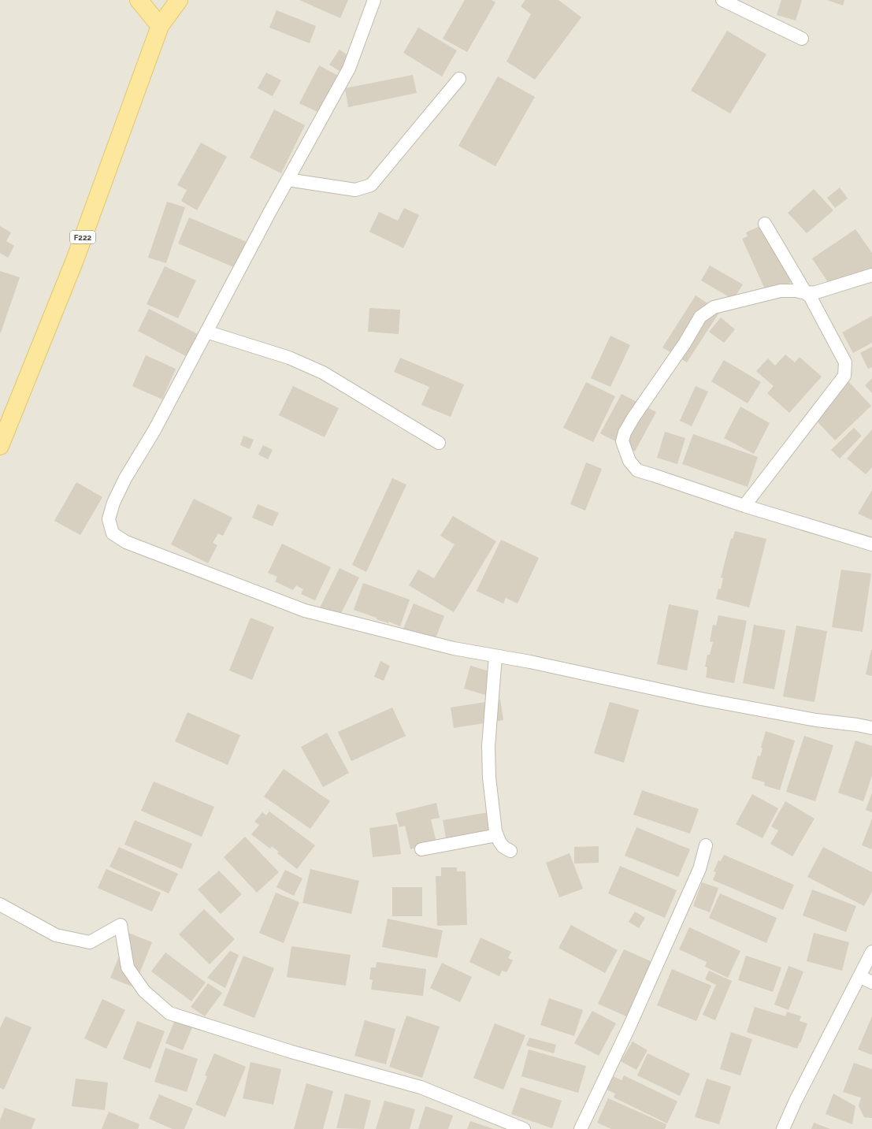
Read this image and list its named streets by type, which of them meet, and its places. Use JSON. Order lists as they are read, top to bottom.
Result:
{
  "streets": {
    "main road": ["F222"]
  }
}
